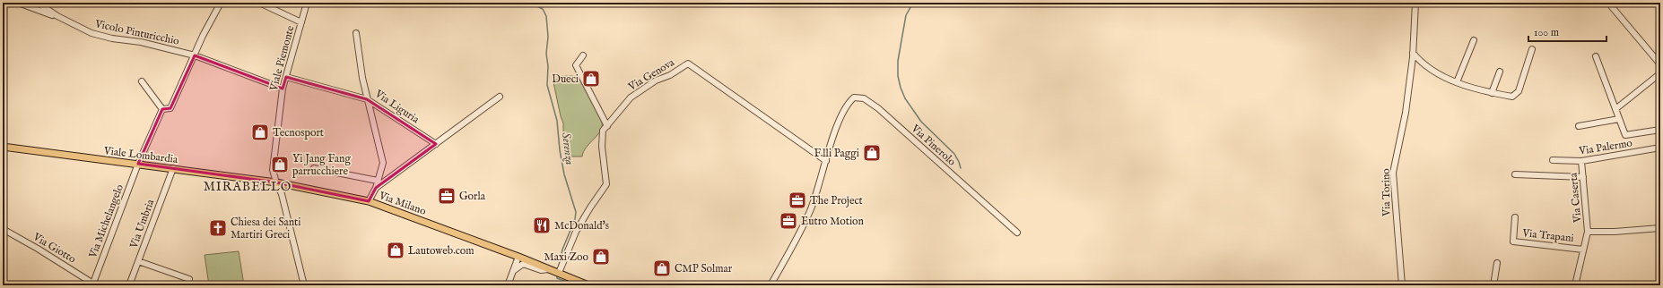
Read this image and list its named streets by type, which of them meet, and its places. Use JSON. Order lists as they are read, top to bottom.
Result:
{
  "streets": {
    "main road": ["Viale Lombardia", "Via Milano"],
    "street": [
      "Vicolo Pinturicchio",
      "Viale Piemonte",
      "Via Genova",
      "Via Liguria",
      "Via Pinerolo",
      "Via Palermo",
      "Via Torino",
      "Via Caserta",
      "Via Michelangelo",
      "Via Umbria",
      "Via Trapani",
      "Via Giotto"
    ]
  },
  "crossings": [
    ["Vicolo Pinturicchio", "Viale Piemonte"],
    ["Viale Piemonte", "Viale Lombardia"],
    ["Viale Piemonte", "Via Milano"],
    ["Via Genova", "Via Pinerolo"],
    ["Via Genova", "Via Milano"],
    ["Via Palermo", "Via Caserta"],
    ["Viale Lombardia", "Via Milano"],
    ["Viale Lombardia", "Via Michelangelo"],
    ["Viale Lombardia", "Via Umbria"],
    ["Via Caserta", "Via Trapani"],
    ["Via Michelangelo", "Via Giotto"]
  ],
  "districts": ["MIRABELLO"],
  "water": ["Serenza"],
  "places": {
    "shop": [
      "Dueci",
      "Tecnosport",
      "F.lli Paggi",
      "Yi Jang Fang parrucchiere",
      "Lautoweb.com",
      "Maxi Zoo",
      "CMP Solmar"
    ],
    "office": ["Gorla", "The Project", "Eutro Motion"],
    "restaurant": ["McDonald's"],
    "church": ["Chiesa dei Santi Martiri Greci"]
  },
  "scale_bar": "100 m"
}
